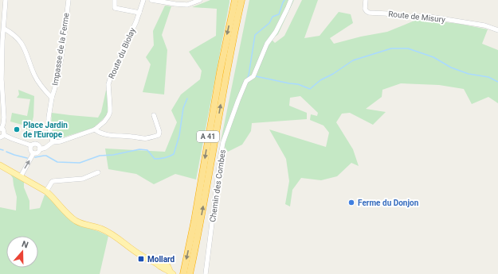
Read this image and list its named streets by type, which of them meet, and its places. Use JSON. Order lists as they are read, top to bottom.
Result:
{
  "streets": {
    "highway": ["A 41"],
    "street": [
      "Route de Misury",
      "Impasse de la Ferme",
      "Route du Biolay",
      "Chemin des Combes"
    ]
  },
  "crossings": [
    ["Impasse de la Ferme", "Route du Biolay"]
  ],
  "places": {
    "other": ["Place Jardin de l'Europe", "Ferme du Donjon"],
    "transit": ["Mollard"]
  },
  "north": "top"
}
